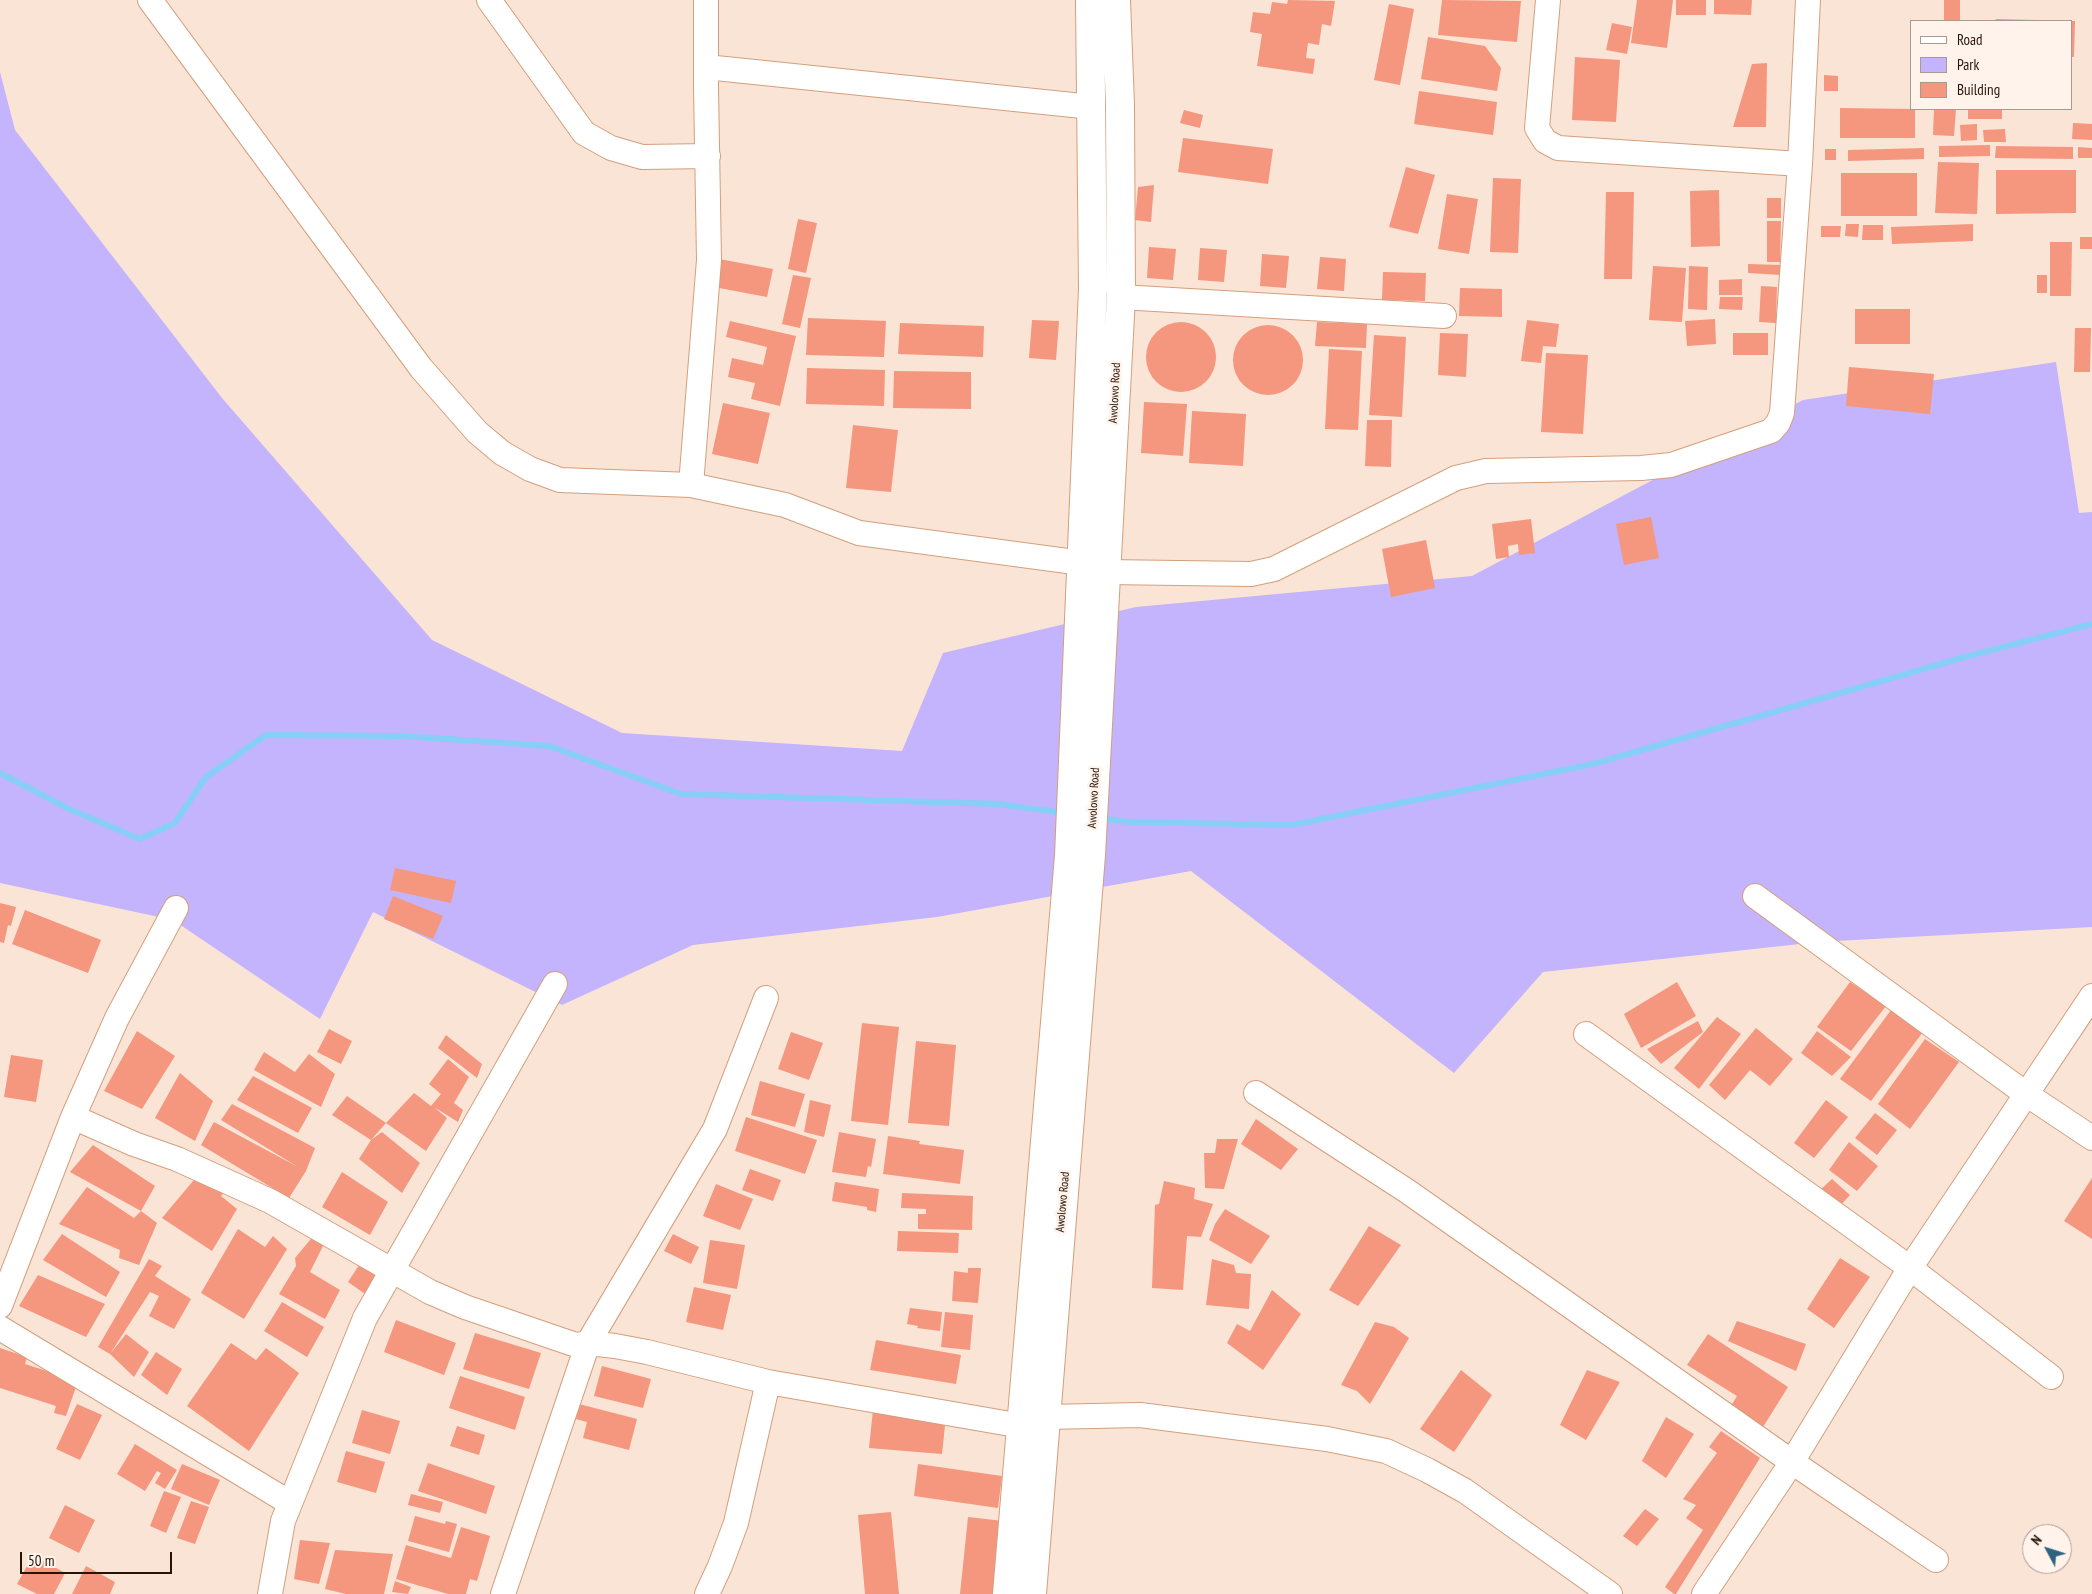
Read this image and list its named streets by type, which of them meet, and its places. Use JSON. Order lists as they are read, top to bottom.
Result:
{
  "streets": {
    "main road": ["Awolowo Road"]
  },
  "legend": ["Road", "Park", "Building"],
  "scale_bar": "50 m",
  "north": "top left"
}
